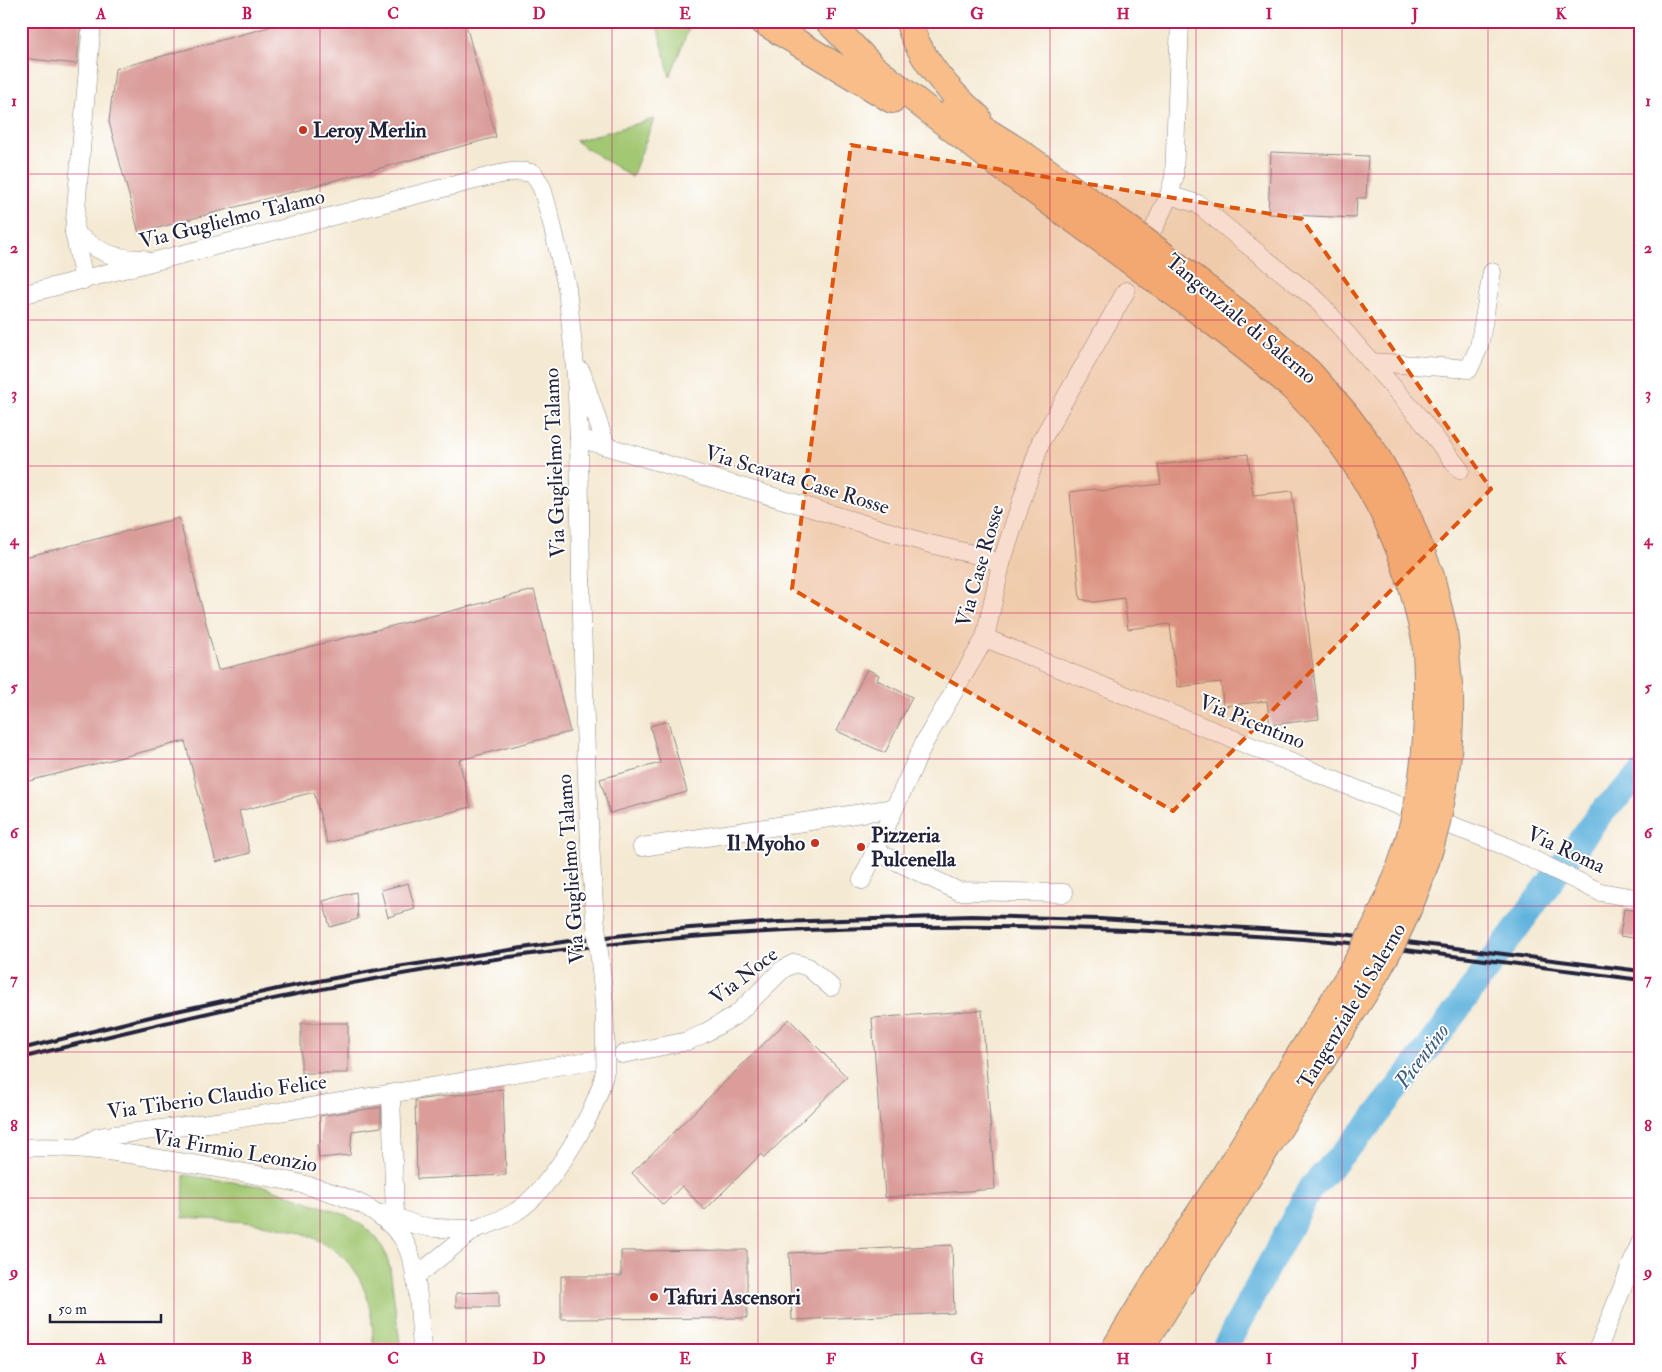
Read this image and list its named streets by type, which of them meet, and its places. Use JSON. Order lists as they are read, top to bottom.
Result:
{
  "streets": {
    "highway": ["Tangenziale di Salerno"],
    "street": [
      "Via Guglielmo Talamo",
      "Via Scavata Case Rosse",
      "Via Case Rosse",
      "Via Picentino",
      "Via Roma",
      "Via Noce",
      "Via Tiberio Claudio Felice",
      "Via Firmio Leonzio"
    ]
  },
  "crossings": [
    ["Via Guglielmo Talamo", "Via Scavata Case Rosse"],
    ["Via Scavata Case Rosse", "Via Case Rosse"],
    ["Via Case Rosse", "Via Picentino"],
    ["Via Picentino", "Via Roma"],
    ["Via Tiberio Claudio Felice", "Via Firmio Leonzio"]
  ],
  "water": ["Picentino"],
  "places": [
    "Leroy Merlin",
    "Il Myoho",
    "Pizzeria Pulcenella",
    "Tafuri Ascensori"
  ],
  "scale_bar": "50 m",
  "grid": {
    "columns": [
      "A",
      "B",
      "C",
      "D",
      "E",
      "F",
      "G",
      "H",
      "I",
      "J",
      "K"
    ],
    "rows": [
      "1",
      "2",
      "3",
      "4",
      "5",
      "6",
      "7",
      "8",
      "9"
    ]
  }
}
